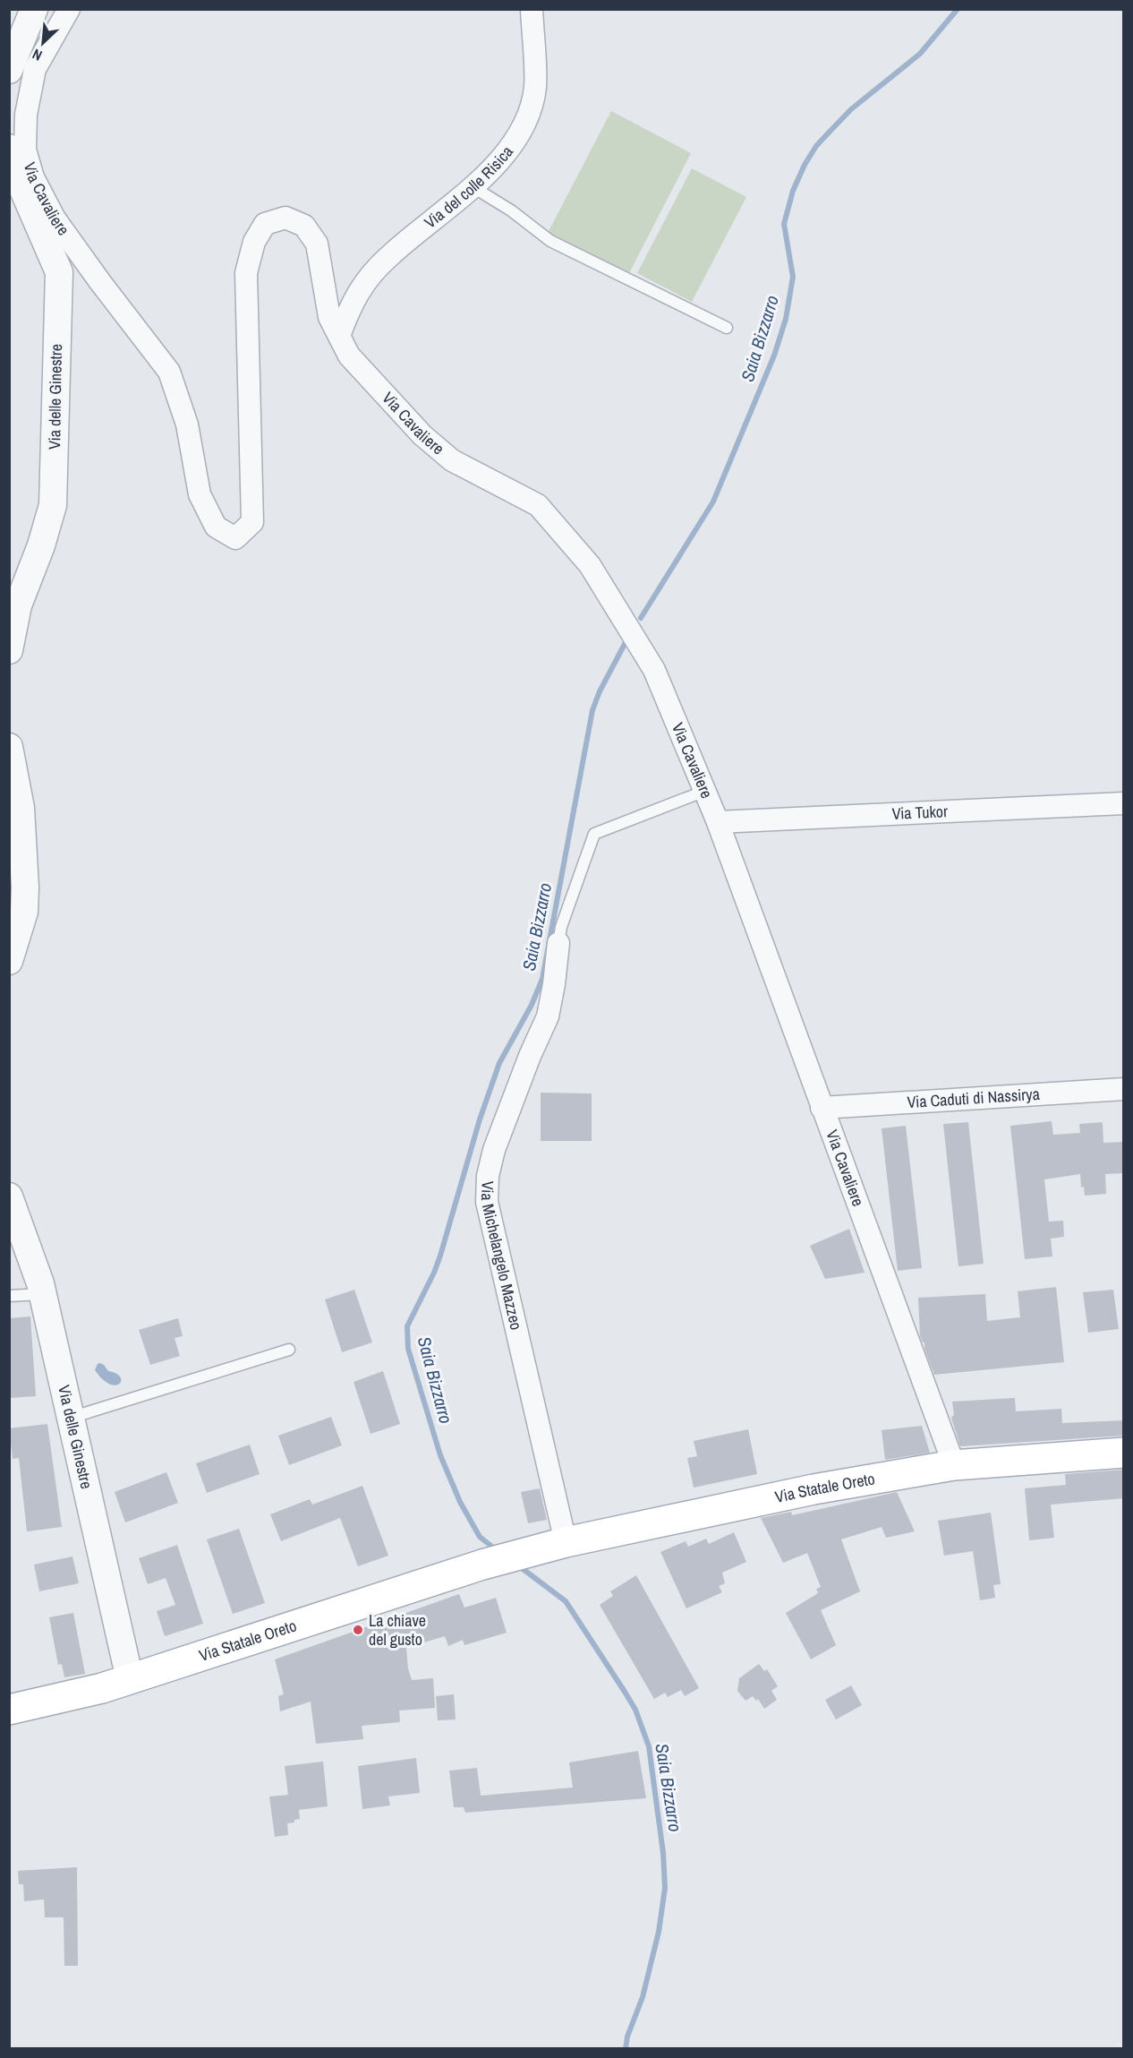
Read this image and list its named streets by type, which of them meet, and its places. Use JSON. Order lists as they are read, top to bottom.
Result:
{
  "streets": {
    "main road": ["Via Statale Oreto"],
    "street": [
      "Via del colle Risica",
      "Via Cavaliere",
      "Via delle Ginestre",
      "Via Tukor",
      "Via Caduti di Nassirya",
      "Via Michelangelo Mazzeo"
    ]
  },
  "crossings": [
    ["Via del colle Risica", "Via Cavaliere"],
    ["Via Cavaliere", "Via Tukor"],
    ["Via Cavaliere", "Via Caduti di Nassirya"],
    ["Via Cavaliere", "Via Statale Oreto"],
    ["Via delle Ginestre", "Via Statale Oreto"],
    ["Via Michelangelo Mazzeo", "Via Statale Oreto"]
  ],
  "water": ["Saia Bizzarro"],
  "places": ["La chiave del gusto"],
  "north": "bottom left"
}
